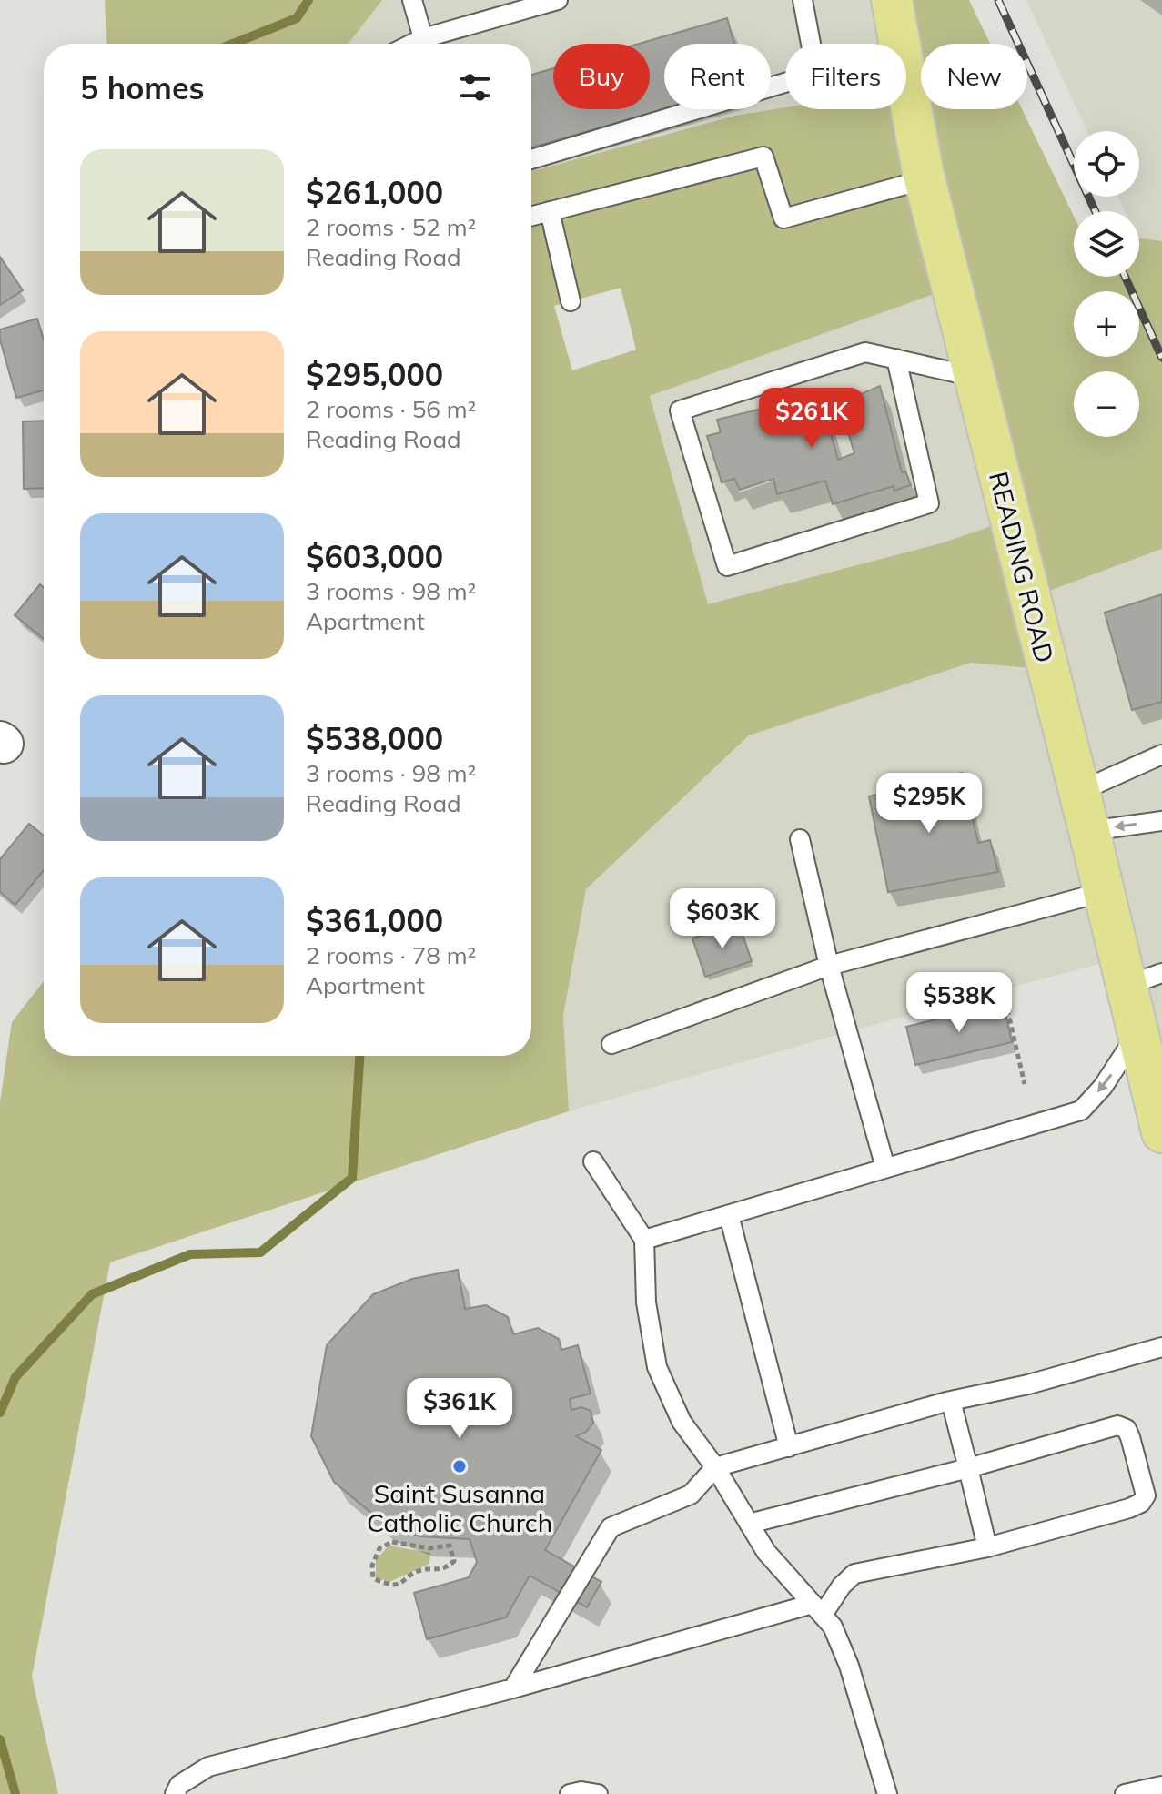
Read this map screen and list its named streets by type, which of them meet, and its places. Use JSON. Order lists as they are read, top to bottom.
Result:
{
  "streets": {
    "main road": ["READING ROAD"]
  },
  "places": ["Saint Susanna Catholic Church"],
  "page": {
    "chip": [
      "Buy",
      "Rent",
      "Filters",
      "New"
    ],
    "heading": "5 homes",
    "map_buttons": ["+", "−"],
    "list": [
      {
        "name": "$261,000",
        "note": "2 rooms · 52 m² · Reading Road"
      },
      {
        "name": "$295,000",
        "note": "2 rooms · 56 m² · Reading Road"
      },
      {
        "name": "$603,000",
        "note": "3 rooms · 98 m² · Apartment"
      },
      {
        "name": "$538,000",
        "note": "3 rooms · 98 m² · Reading Road"
      },
      {
        "name": "$361,000",
        "note": "2 rooms · 78 m² · Apartment"
      }
    ],
    "price": [
      "$261K",
      "$295K",
      "$603K",
      "$538K",
      "$361K"
    ]
  }
}
